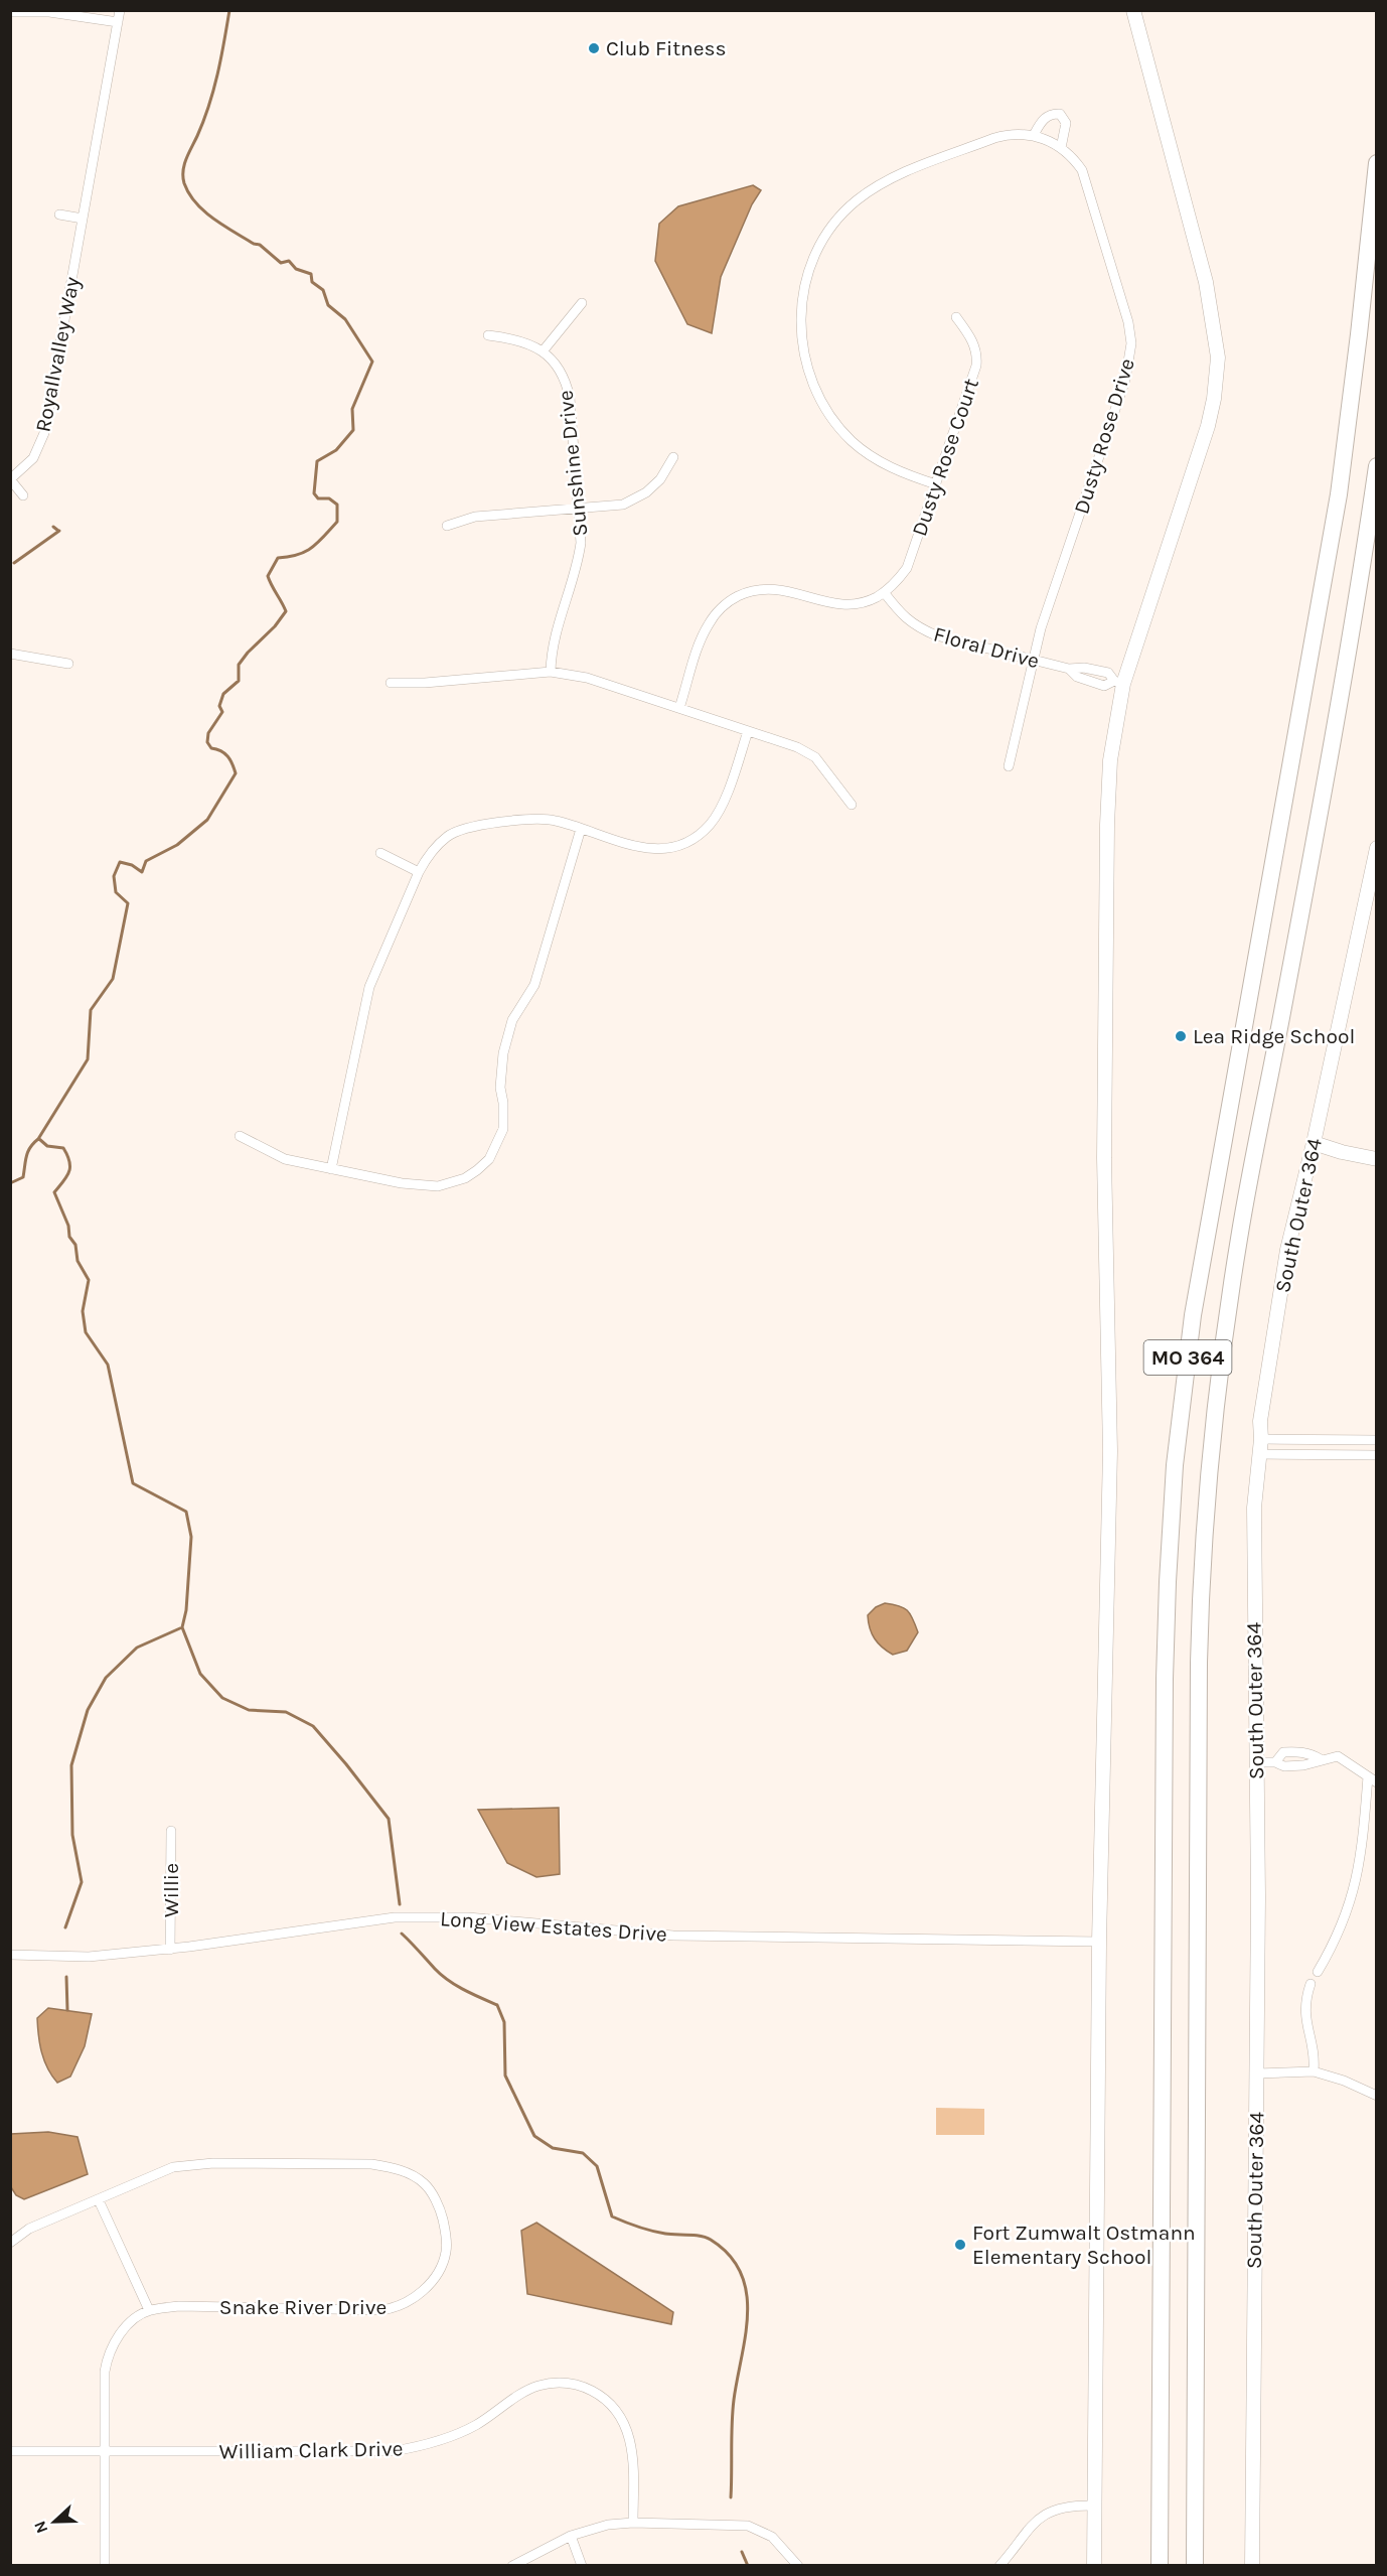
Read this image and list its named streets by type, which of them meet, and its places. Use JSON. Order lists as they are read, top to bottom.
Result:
{
  "streets": {
    "highway": ["MO 364"],
    "main road": ["South Outer 364"],
    "street": [
      "Royallvalley Way",
      "Dusty Rose Drive",
      "Dusty Rose Court",
      "Sunshine Drive",
      "Floral Drive",
      "Willie",
      "Long View Estates Drive",
      "Snake River Drive",
      "William Clark Drive"
    ]
  },
  "crossings": [
    ["Dusty Rose Drive", "Dusty Rose Court"],
    ["Dusty Rose Drive", "Floral Drive"],
    ["Dusty Rose Court", "Floral Drive"],
    ["Willie", "Long View Estates Drive"],
    ["Snake River Drive", "William Clark Drive"]
  ],
  "places": ["Club Fitness", "Lea Ridge School", "Fort Zumwalt Ostmann Elementary School"],
  "north": "left"
}
